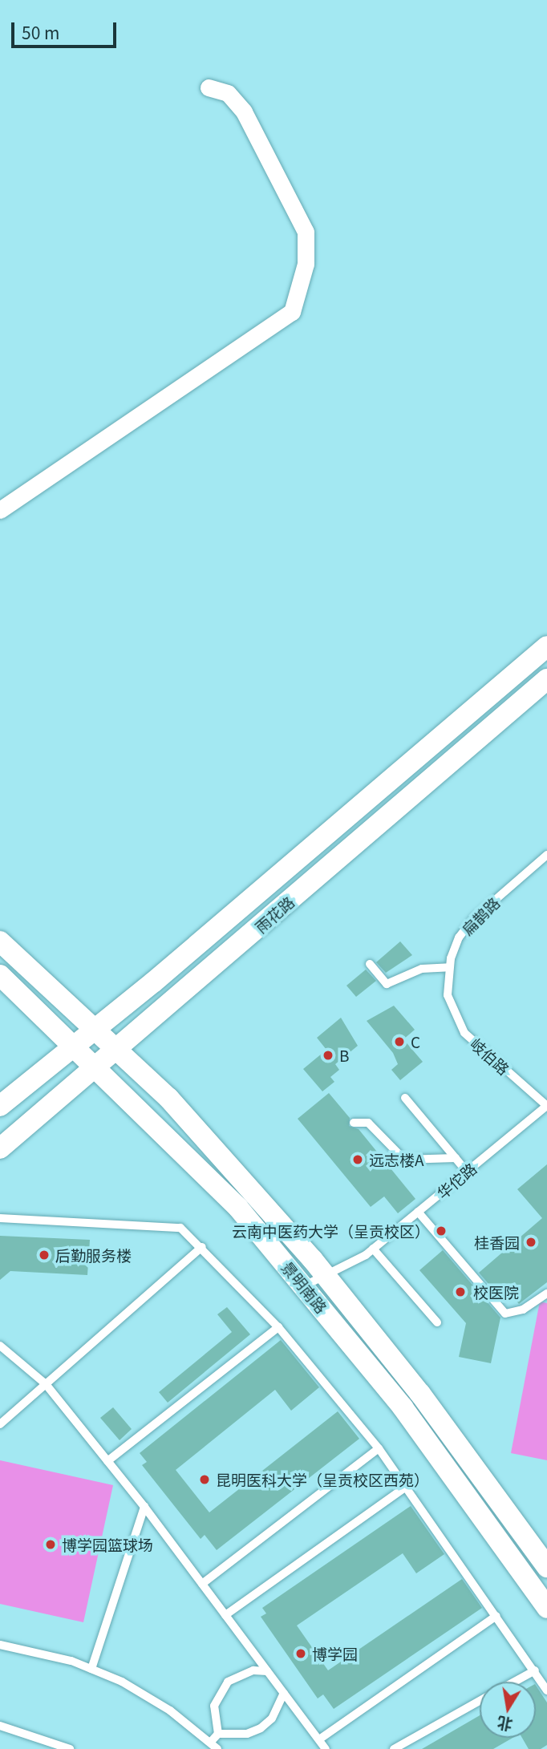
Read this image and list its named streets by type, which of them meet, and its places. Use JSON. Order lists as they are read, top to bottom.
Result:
{
  "streets": {
    "street": ["雨花路", "景明南路"],
    "lane": ["扁鹊路", "岐伯路", "华佗路"]
  },
  "crossings": [
    ["雨花路", "景明南路"],
    ["扁鹊路", "岐伯路"],
    ["岐伯路", "华佗路"],
    ["华佗路", "景明南路"]
  ],
  "places": [
    "C",
    "B",
    "远志楼A",
    "云南中医药大学（呈贡校区）",
    "桂香园",
    "后勤服务楼",
    "校医院",
    "昆明医科大学（呈贡校区西苑）",
    "博学园篮球场",
    "博学园"
  ],
  "scale_bar": "50 m",
  "north": "bottom"
}
